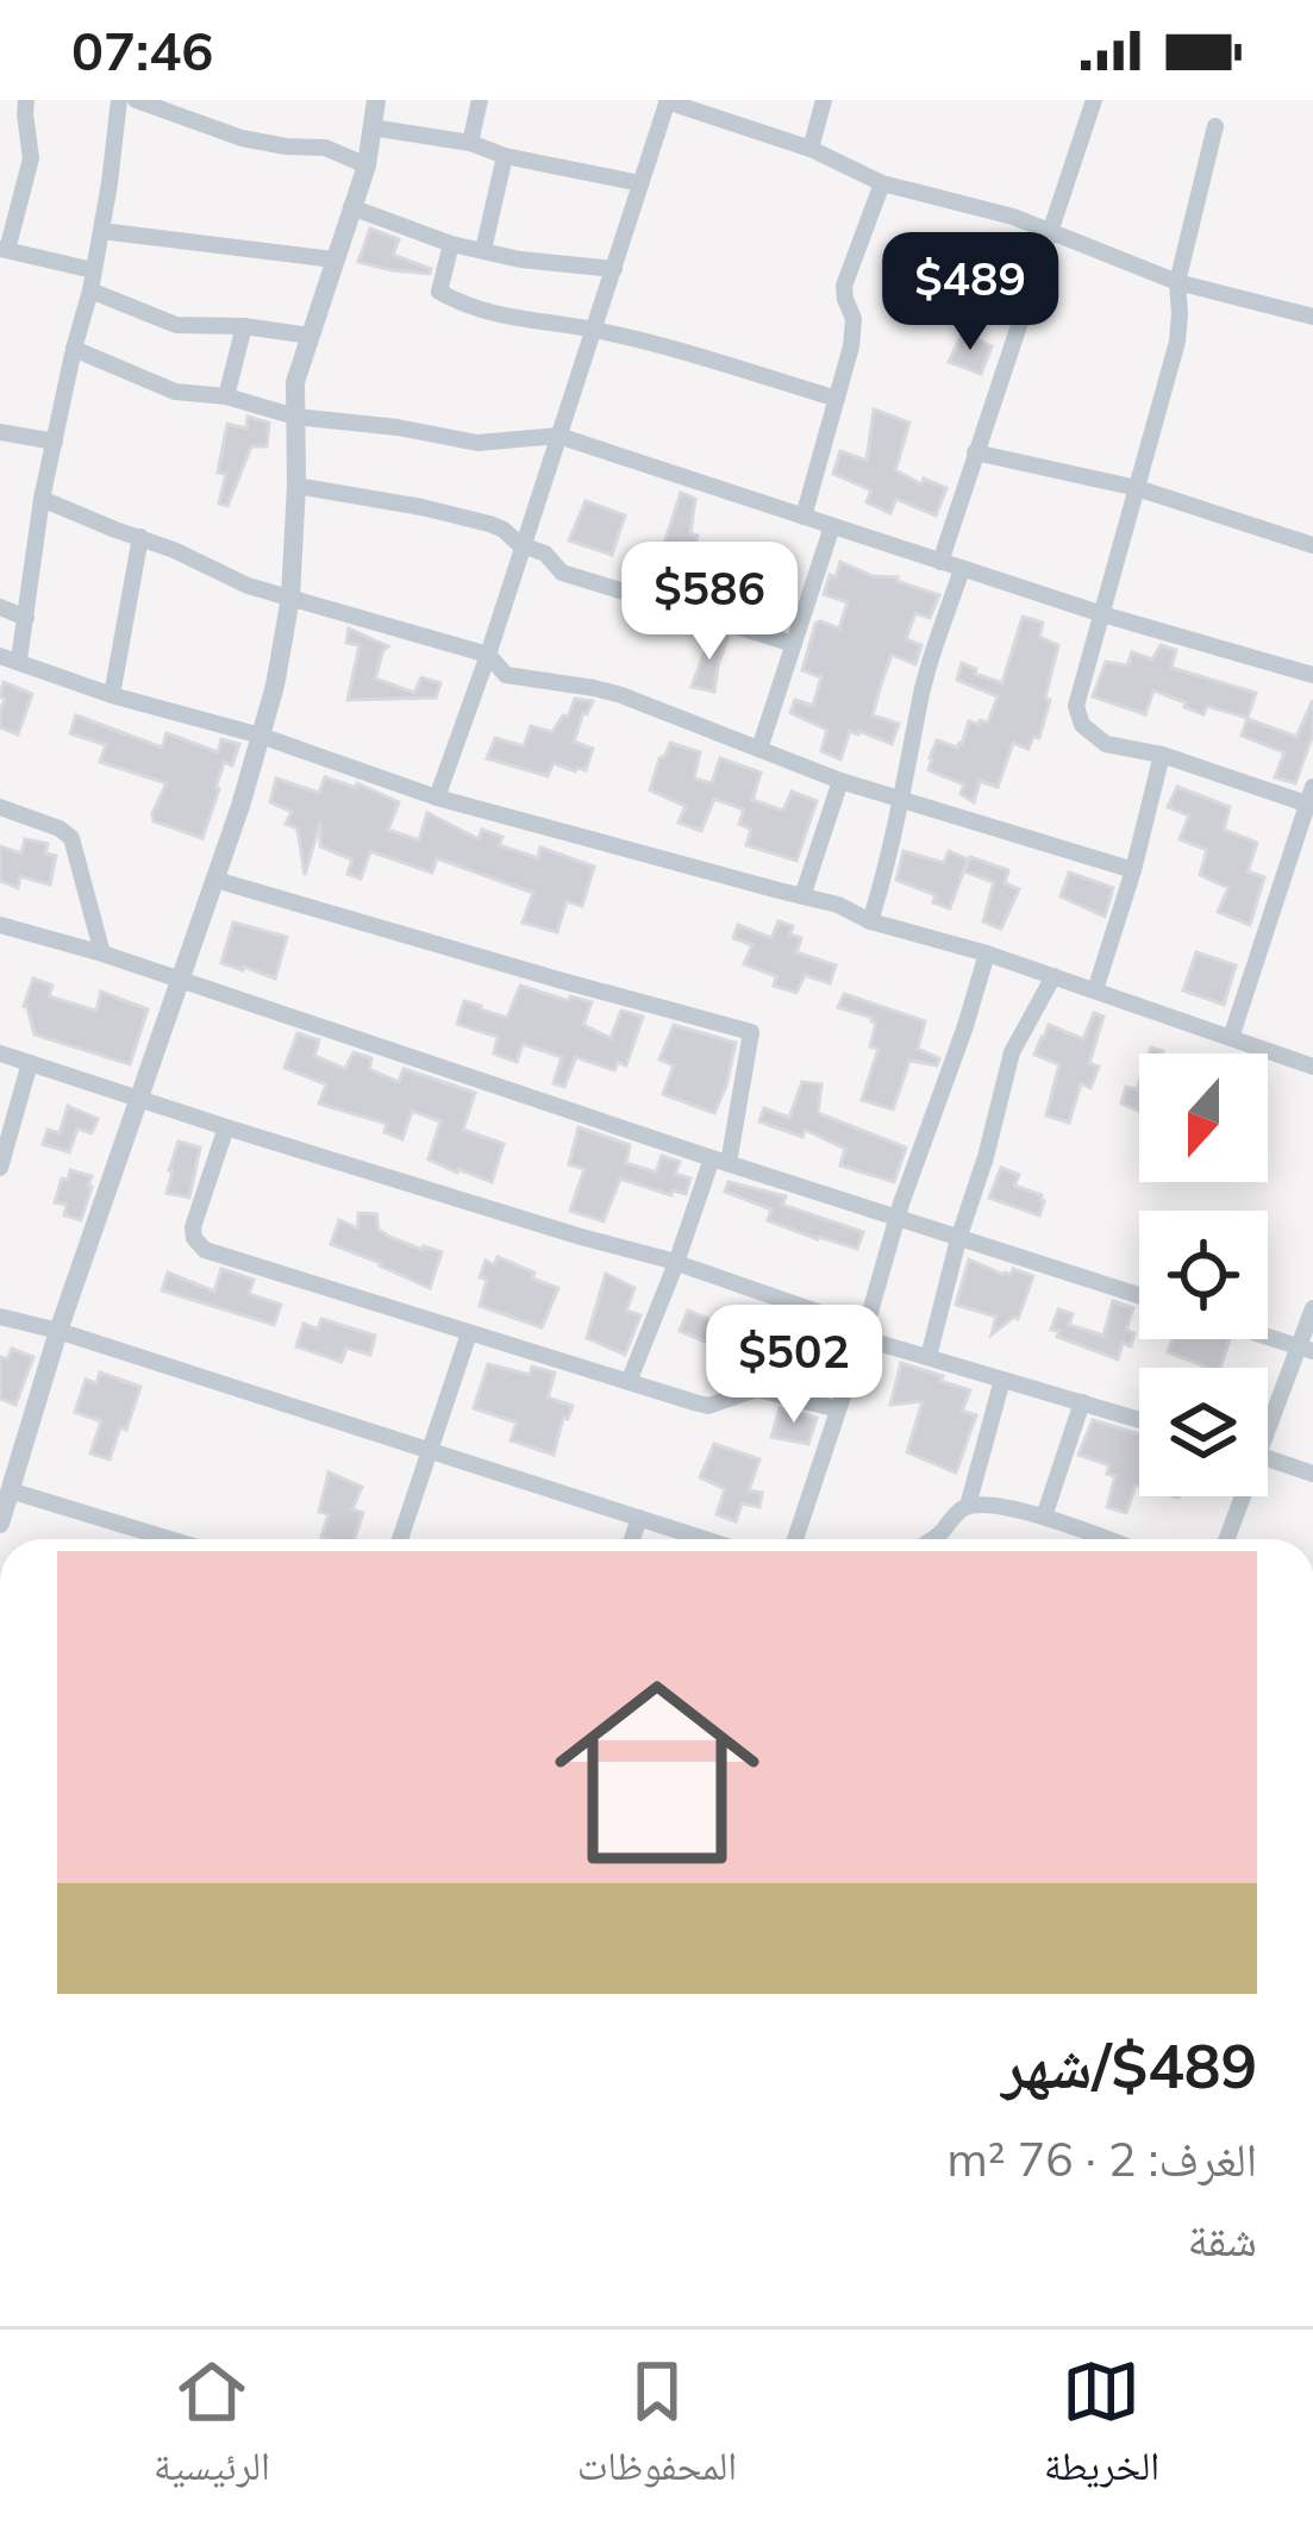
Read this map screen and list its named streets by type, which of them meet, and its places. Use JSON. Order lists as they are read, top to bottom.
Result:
{
  "north": "bottom",
  "page": {
    "status": "07:46",
    "price": ["$489", "$586", "$502"],
    "list": [
      {
        "name": "$489/شهر",
        "note": "الغرف: 2 · 76 m² · شقة"
      }
    ],
    "tabs": ["الخريطة", "المحفوظات", "الرئيسية"]
  }
}
